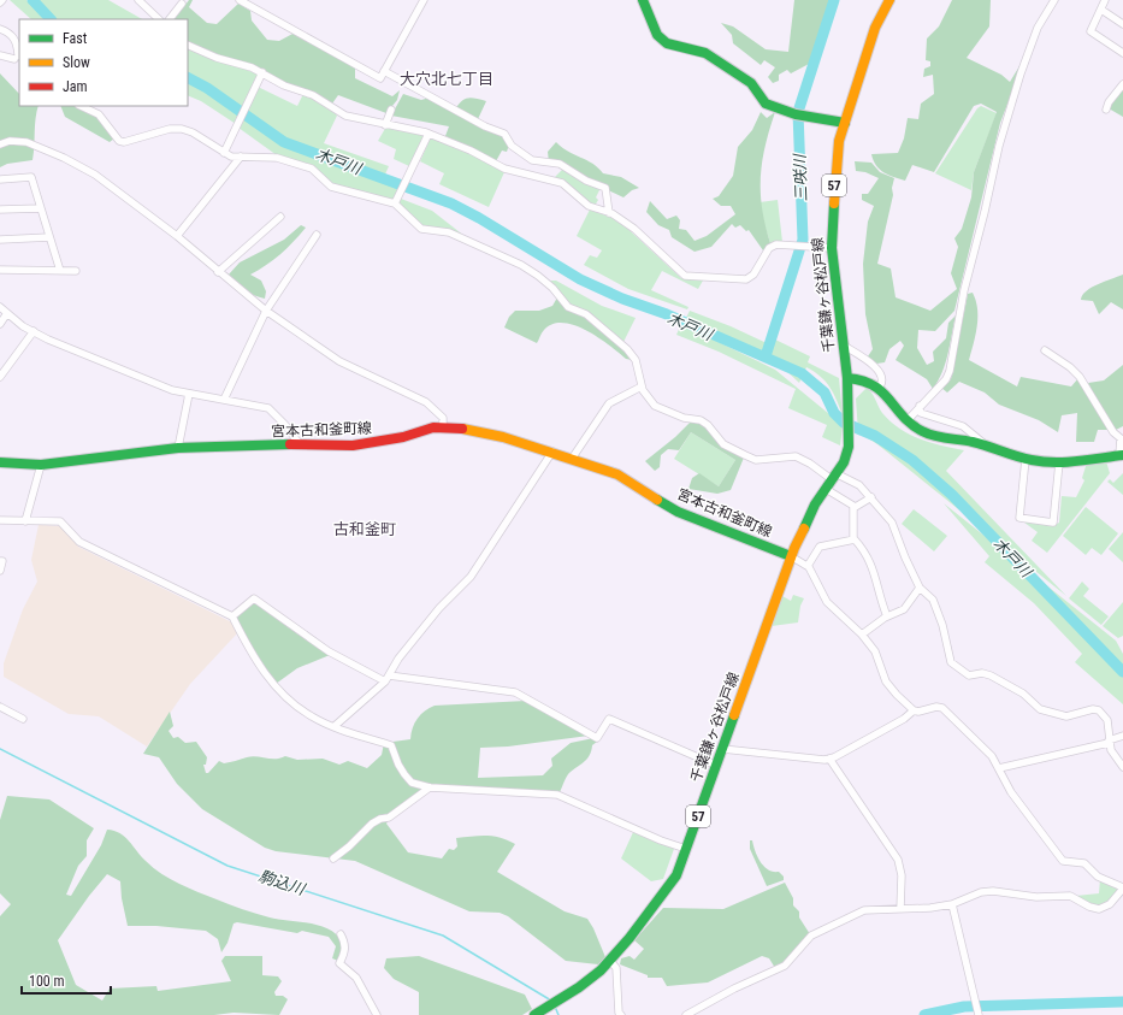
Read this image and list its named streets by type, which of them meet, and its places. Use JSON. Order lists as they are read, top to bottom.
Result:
{
  "streets": {
    "street": ["57", "千葉鎌ヶ谷松戸線", "宮本古和釜町線"]
  },
  "crossings": [
    ["千葉鎌ヶ谷松戸線", "宮本古和釜町線"]
  ],
  "districts": ["大穴北七丁目", "古和釜町"],
  "water": ["木戸川", "三咲川", "駒込川"],
  "legend": ["Fast", "Slow", "Jam"],
  "scale_bar": "100 m"
}
